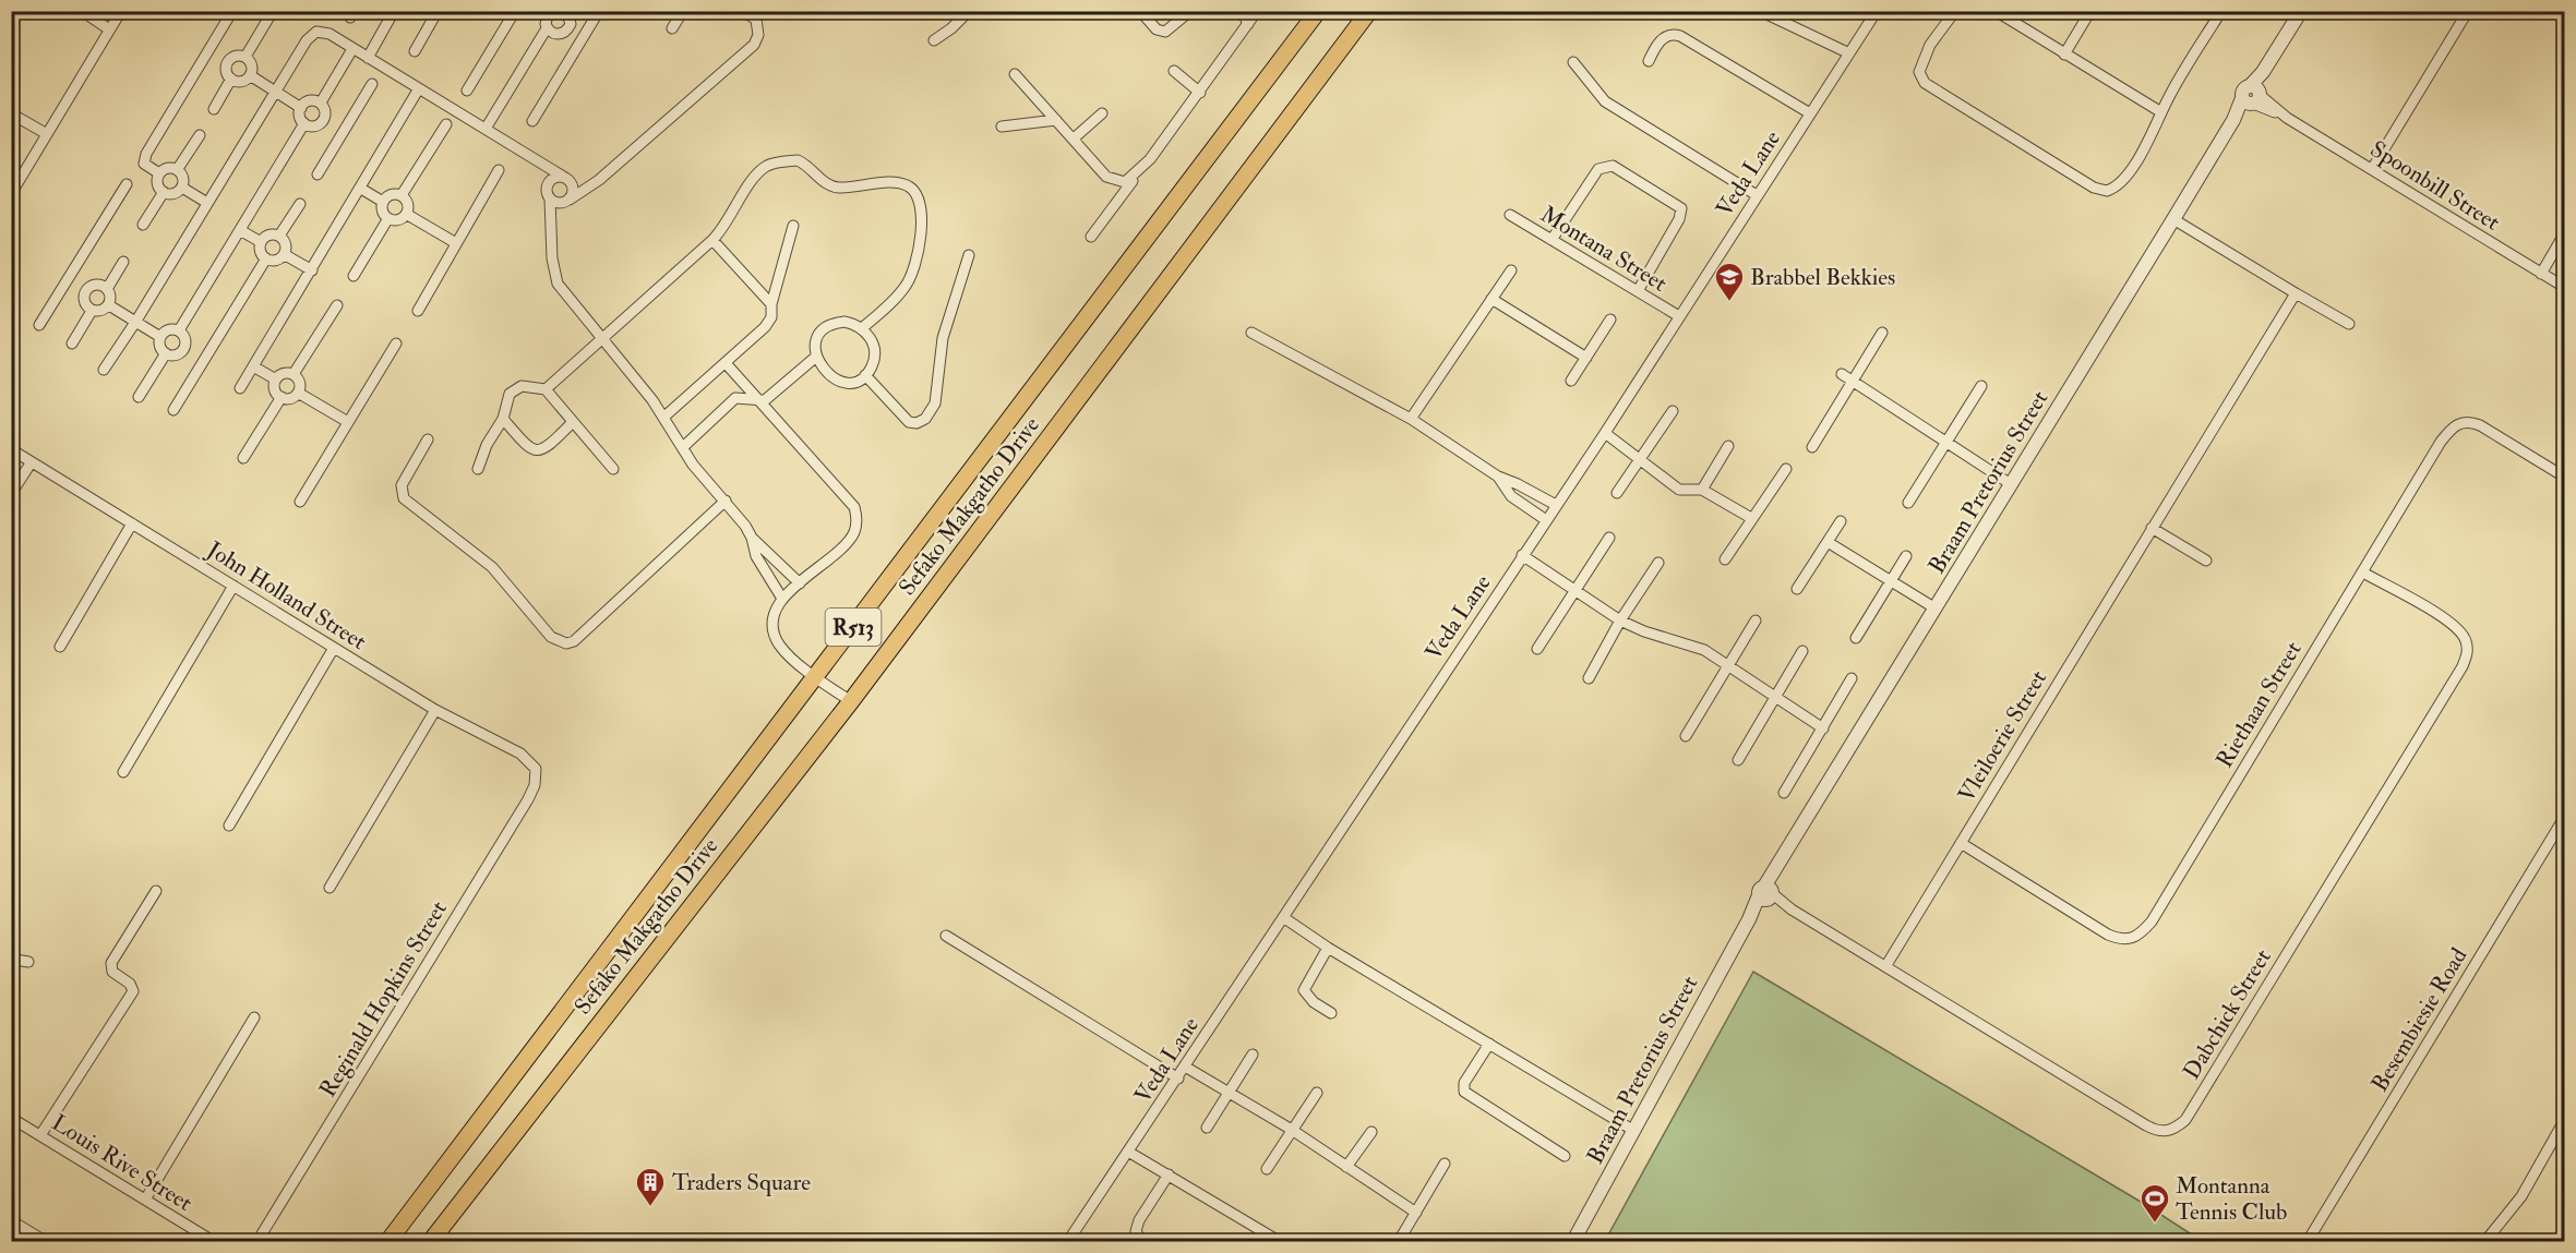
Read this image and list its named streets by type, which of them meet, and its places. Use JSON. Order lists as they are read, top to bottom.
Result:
{
  "streets": {
    "main road": ["Sefako Makgatho Drive", "R513"],
    "street": [
      "Veda Lane",
      "Spoonbill Street",
      "Montana Street",
      "Braam Pretorius Street",
      "John Holland Street",
      "Riethaan Street",
      "Vleiloerie Street",
      "Reginald Hopkins Street",
      "Dabchick Street",
      "Besembiesie Road",
      "Louis Rive Street"
    ]
  },
  "crossings": [
    ["Veda Lane", "Montana Street"],
    ["Spoonbill Street", "Braam Pretorius Street"],
    ["Braam Pretorius Street", "Dabchick Street"],
    ["John Holland Street", "Reginald Hopkins Street"],
    ["Riethaan Street", "Vleiloerie Street"],
    ["Riethaan Street", "Dabchick Street"],
    ["Vleiloerie Street", "Dabchick Street"]
  ],
  "places": {
    "school or university": ["Brabbel Bekkies"],
    "building": ["Traders Square"],
    "sports": ["Montanna Tennis Club"]
  }
}
